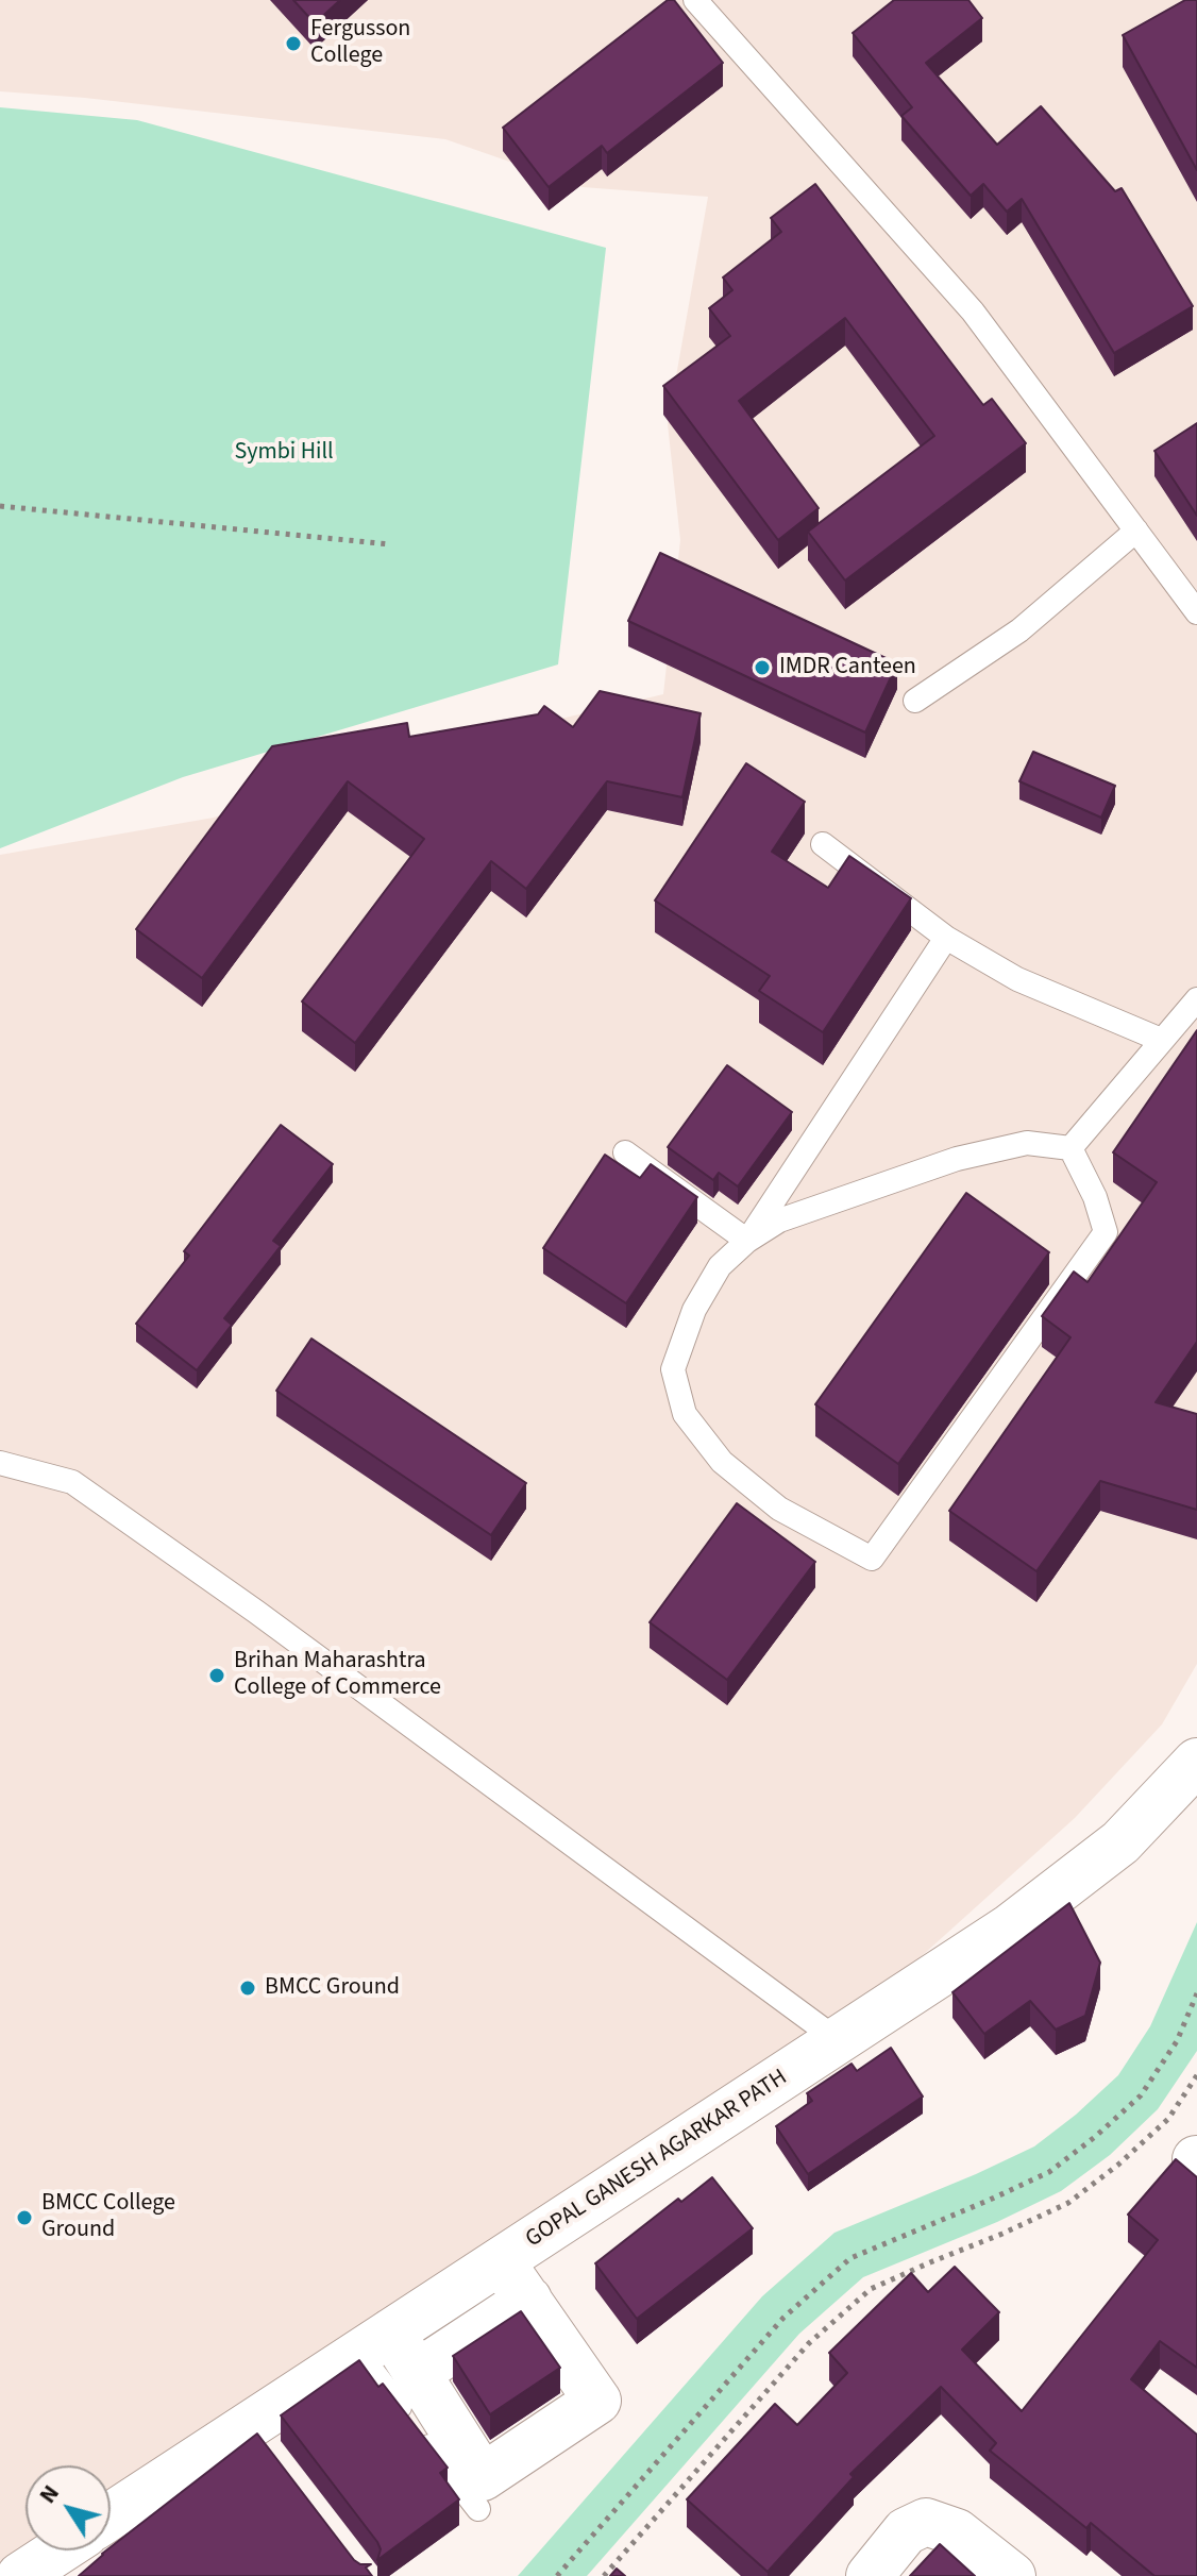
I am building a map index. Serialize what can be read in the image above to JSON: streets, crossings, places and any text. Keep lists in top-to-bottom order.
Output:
{
  "streets": {
    "street": ["GOPAL GANESH AGARKAR PATH"]
  },
  "parks": ["Symbi Hill"],
  "places": [
    "Fergusson College",
    "IMDR Canteen",
    "Brihan Maharashtra College of Commerce",
    "BMCC Ground",
    "BMCC College Ground"
  ],
  "north": "top left"
}
